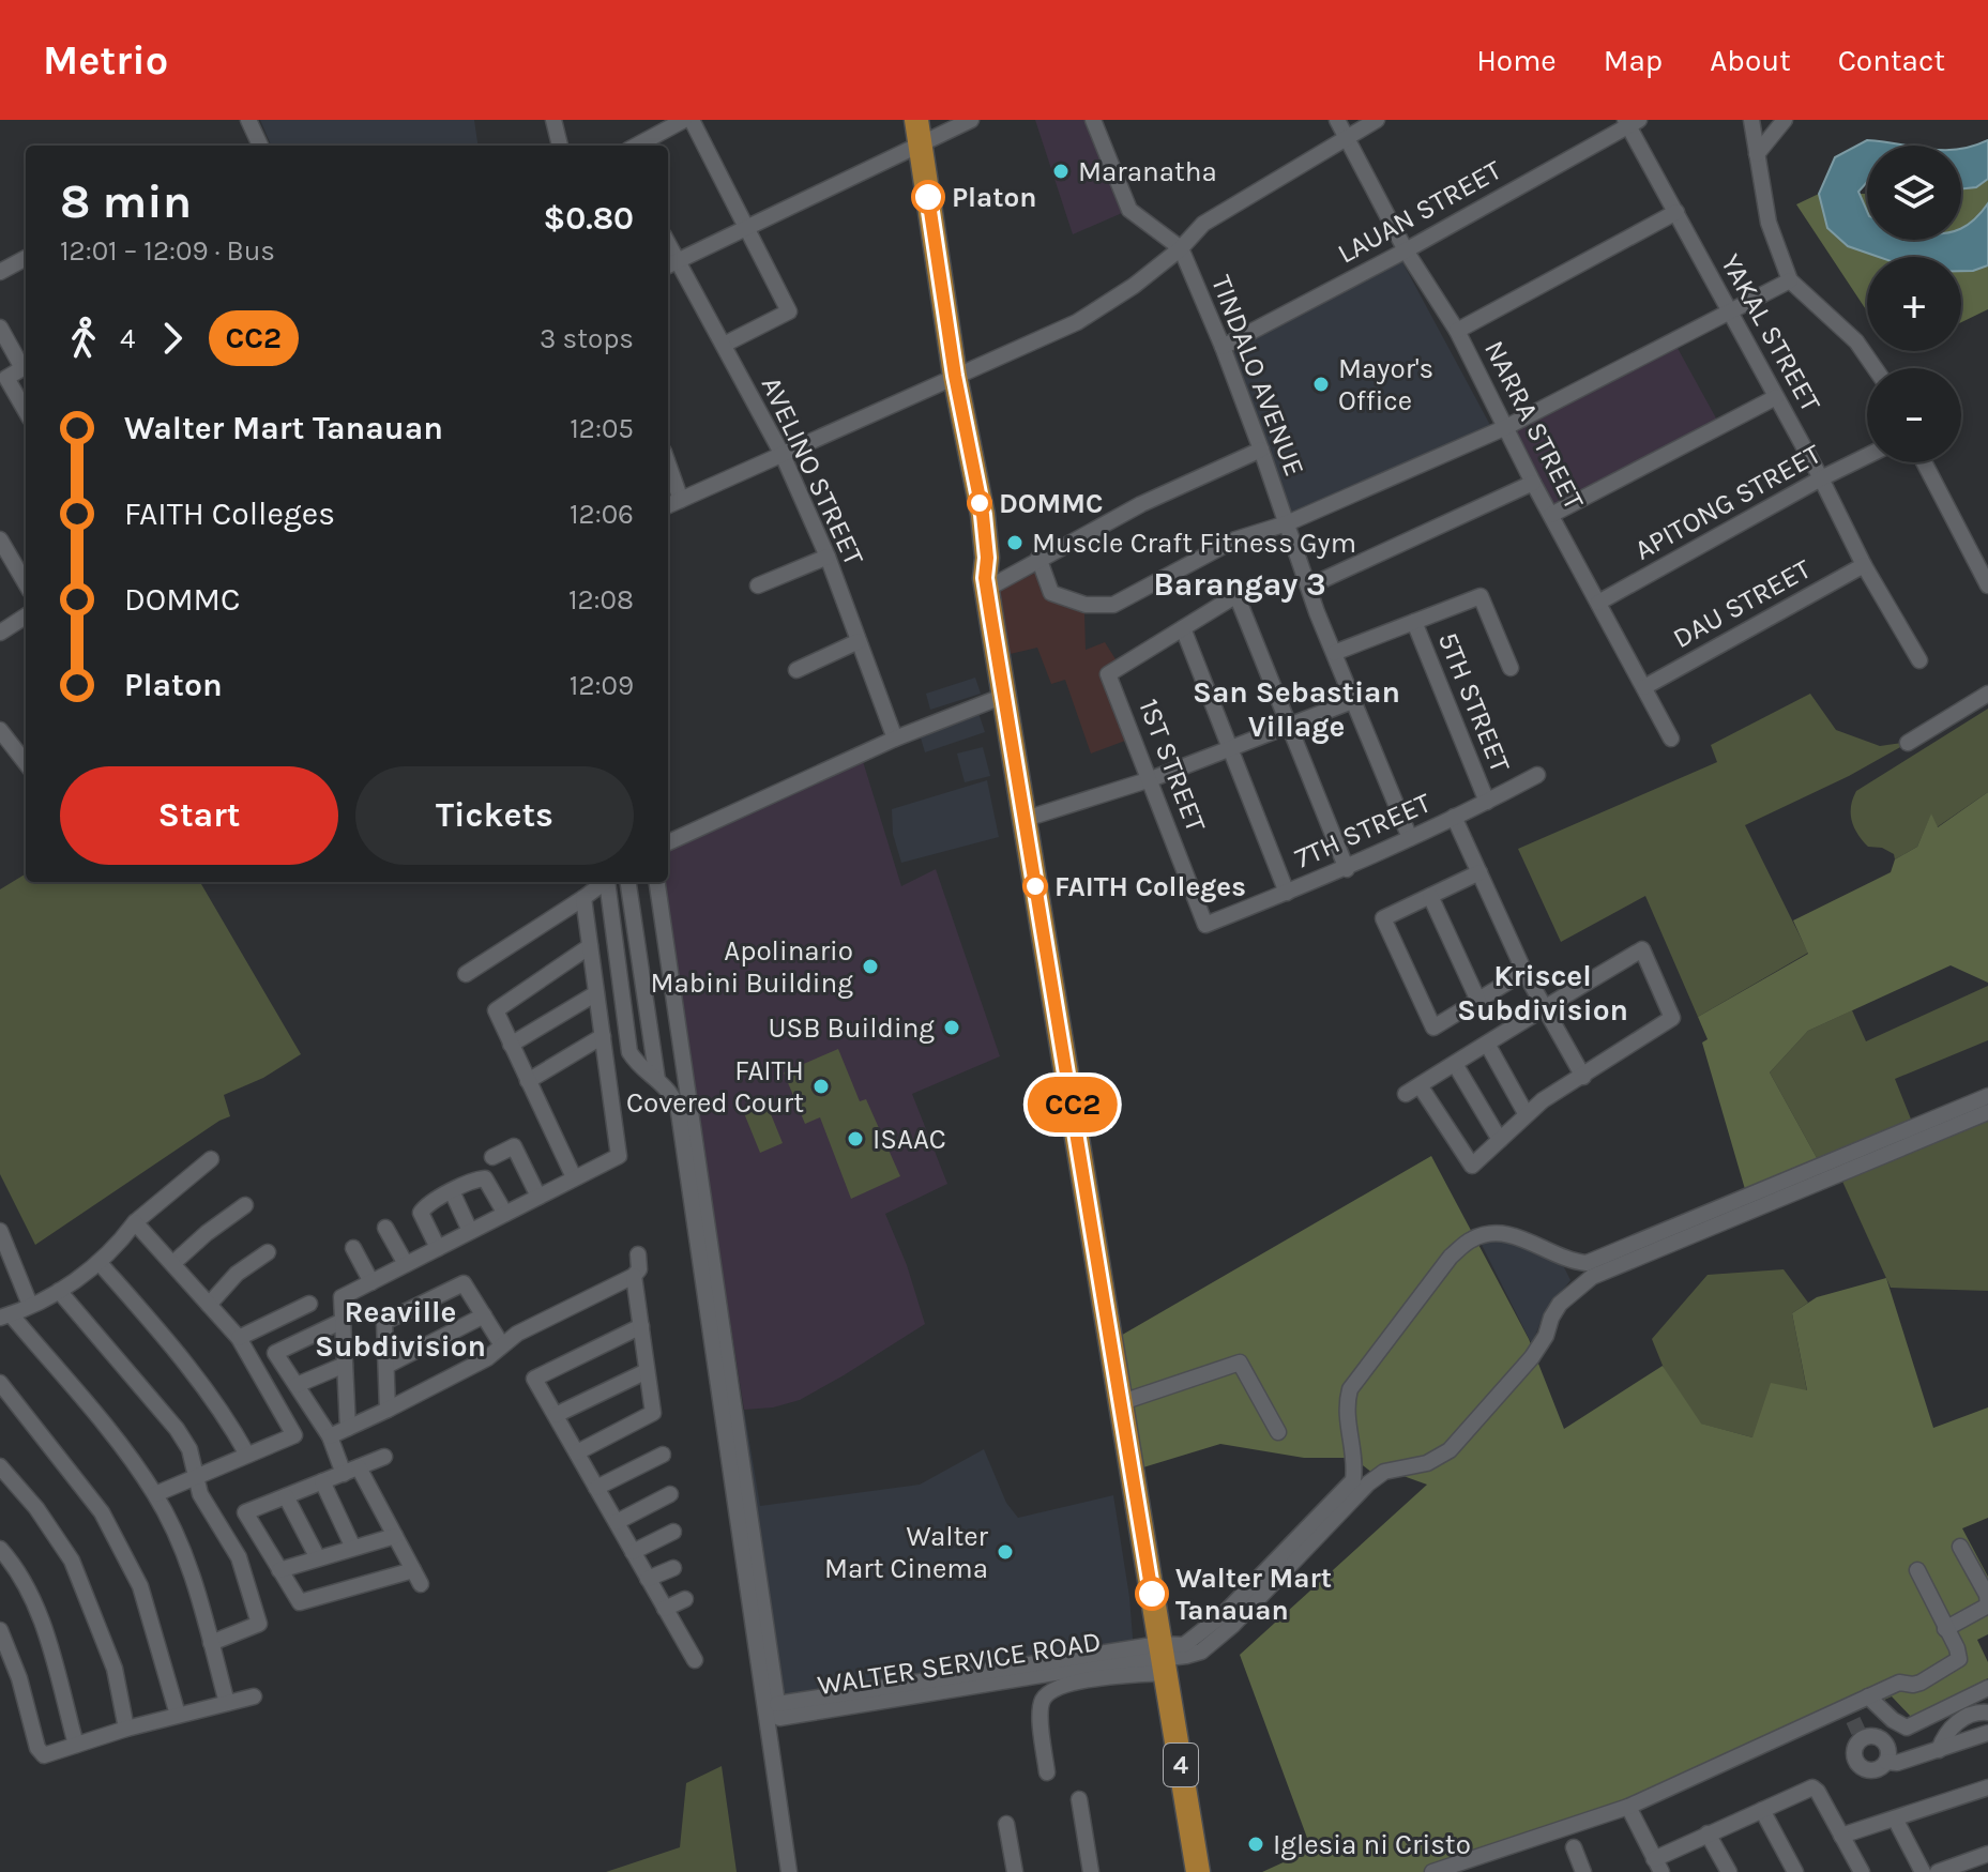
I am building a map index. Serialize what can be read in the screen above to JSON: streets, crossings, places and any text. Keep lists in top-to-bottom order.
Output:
{
  "streets": {
    "highway": ["4"],
    "street": [
      "LAUAN STREET",
      "YAKAL STREET",
      "TINDALO AVENUE",
      "NARRA STREET",
      "AVELINO STREET",
      "APITONG STREET",
      "DAU STREET",
      "5TH STREET",
      "1ST STREET",
      "7TH STREET",
      "WALTER SERVICE ROAD"
    ]
  },
  "crossings": [
    ["LAUAN STREET", "YAKAL STREET"],
    ["LAUAN STREET", "TINDALO AVENUE"],
    ["LAUAN STREET", "NARRA STREET"],
    ["YAKAL STREET", "APITONG STREET"],
    ["YAKAL STREET", "DAU STREET"],
    ["TINDALO AVENUE", "7TH STREET"],
    ["NARRA STREET", "APITONG STREET"],
    ["NARRA STREET", "DAU STREET"],
    ["5TH STREET", "7TH STREET"],
    ["1ST STREET", "7TH STREET"],
    ["WALTER SERVICE ROAD", "4"]
  ],
  "districts": [
    "Barangay 3",
    "San Sebastian Village",
    "Kriscel Subdivision",
    "Reaville Subdivision"
  ],
  "places": [
    "Maranatha",
    "Platon",
    "Mayor's Office",
    "DOMMC",
    "Muscle Craft Fitness Gym",
    "FAITH Colleges",
    "Apolinario Mabini Building",
    "USB Building",
    "FAITH Covered Court",
    "ISAAC",
    "Walter Mart Cinema",
    "Walter Mart Tanauan",
    "Iglesia ni Cristo"
  ],
  "lines": ["bus line CC2"],
  "page": {
    "header": "Metrio",
    "nav": [
      "Home",
      "Map",
      "About",
      "Contact"
    ],
    "on_map": "CC2",
    "map_buttons": ["+", "−"],
    "heading": ["8 min", "12:01 – 12:09 · Bus", "$0.80"],
    "legs": ["4", "CC2", "3 stops"],
    "list": [
      {
        "name": "Walter Mart Tanauan",
        "value": "12:05"
      },
      {
        "name": "FAITH Colleges",
        "value": "12:06"
      },
      {
        "name": "DOMMC",
        "value": "12:08"
      },
      {
        "name": "Platon",
        "value": "12:09"
      }
    ],
    "buttons": ["Start", "Tickets"]
  }
}
